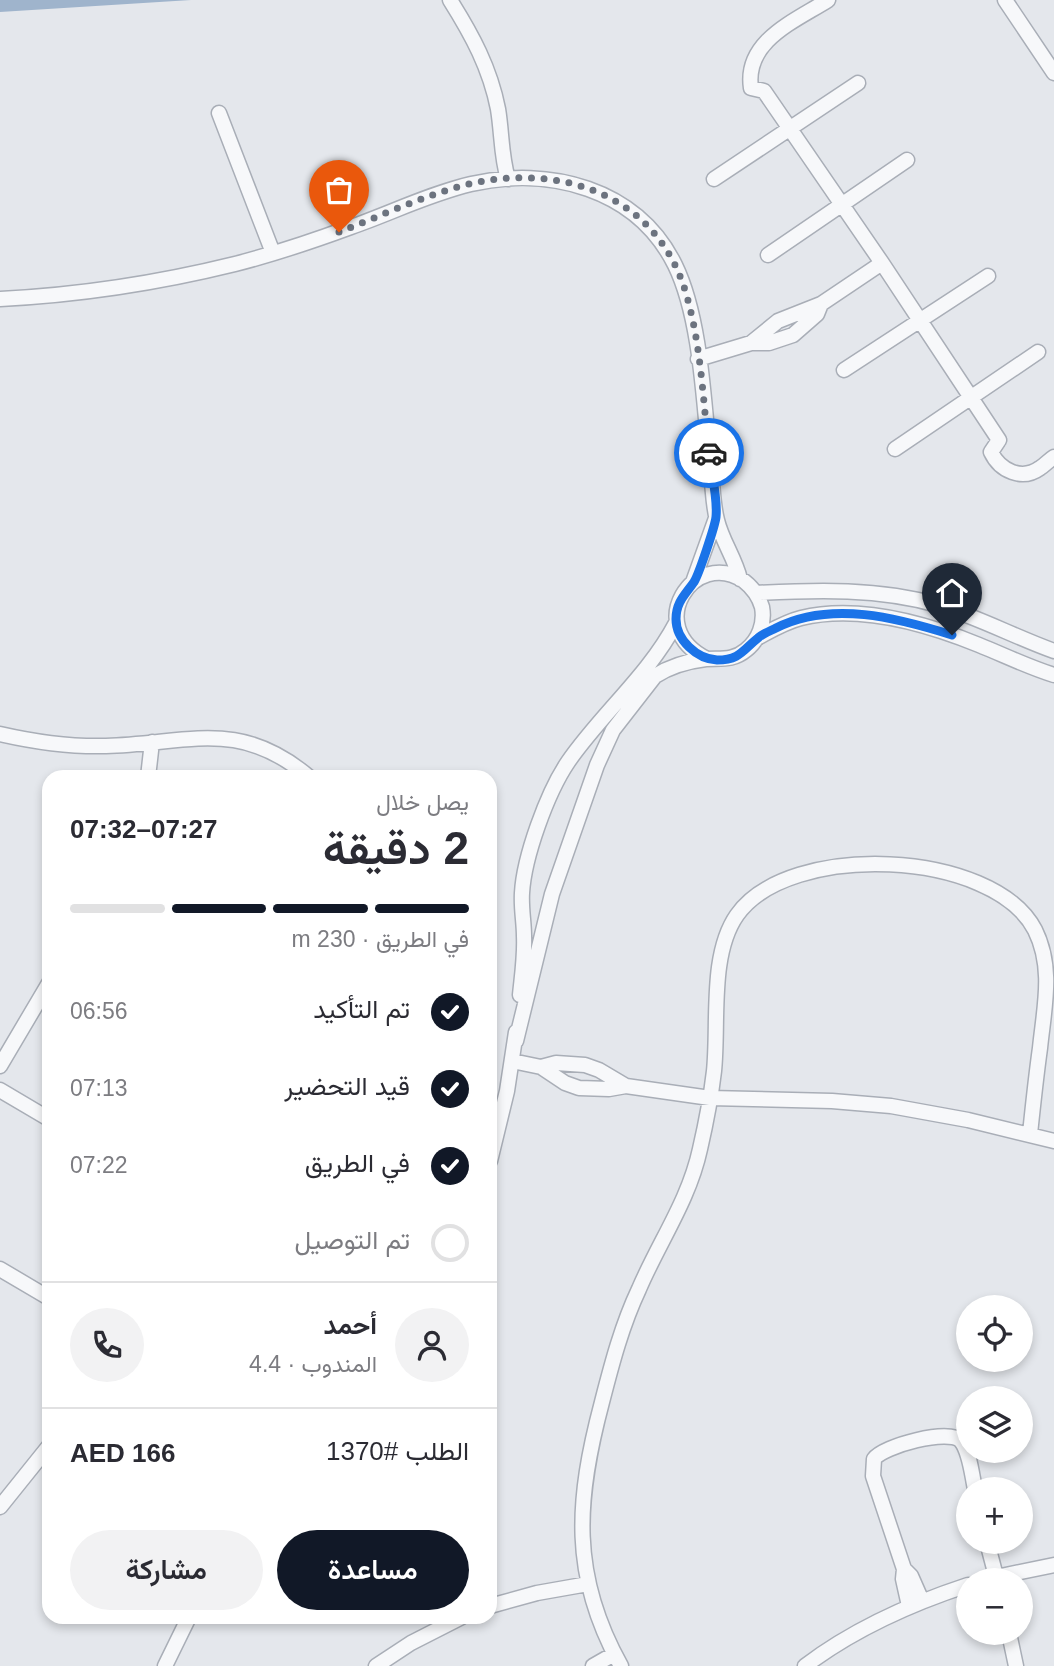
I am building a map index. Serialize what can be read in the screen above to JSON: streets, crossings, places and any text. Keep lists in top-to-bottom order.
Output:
{
  "page": {
    "heading": ["2 دقيقة", "يصل خلال", "07:27–07:32"],
    "panel": [
      "أحمد",
      "المندوب · 4.4",
      "الطلب #1370",
      "AED 166"
    ],
    "bar": "في الطريق · 230 m",
    "list": [
      ["تم التأكيد", "06:56"],
      ["قيد التحضير", "07:13"],
      ["في الطريق", "07:22"],
      "تم التوصيل"
    ],
    "map_buttons": ["+", "−"],
    "buttons": ["مساعدة", "مشاركة"]
  }
}
